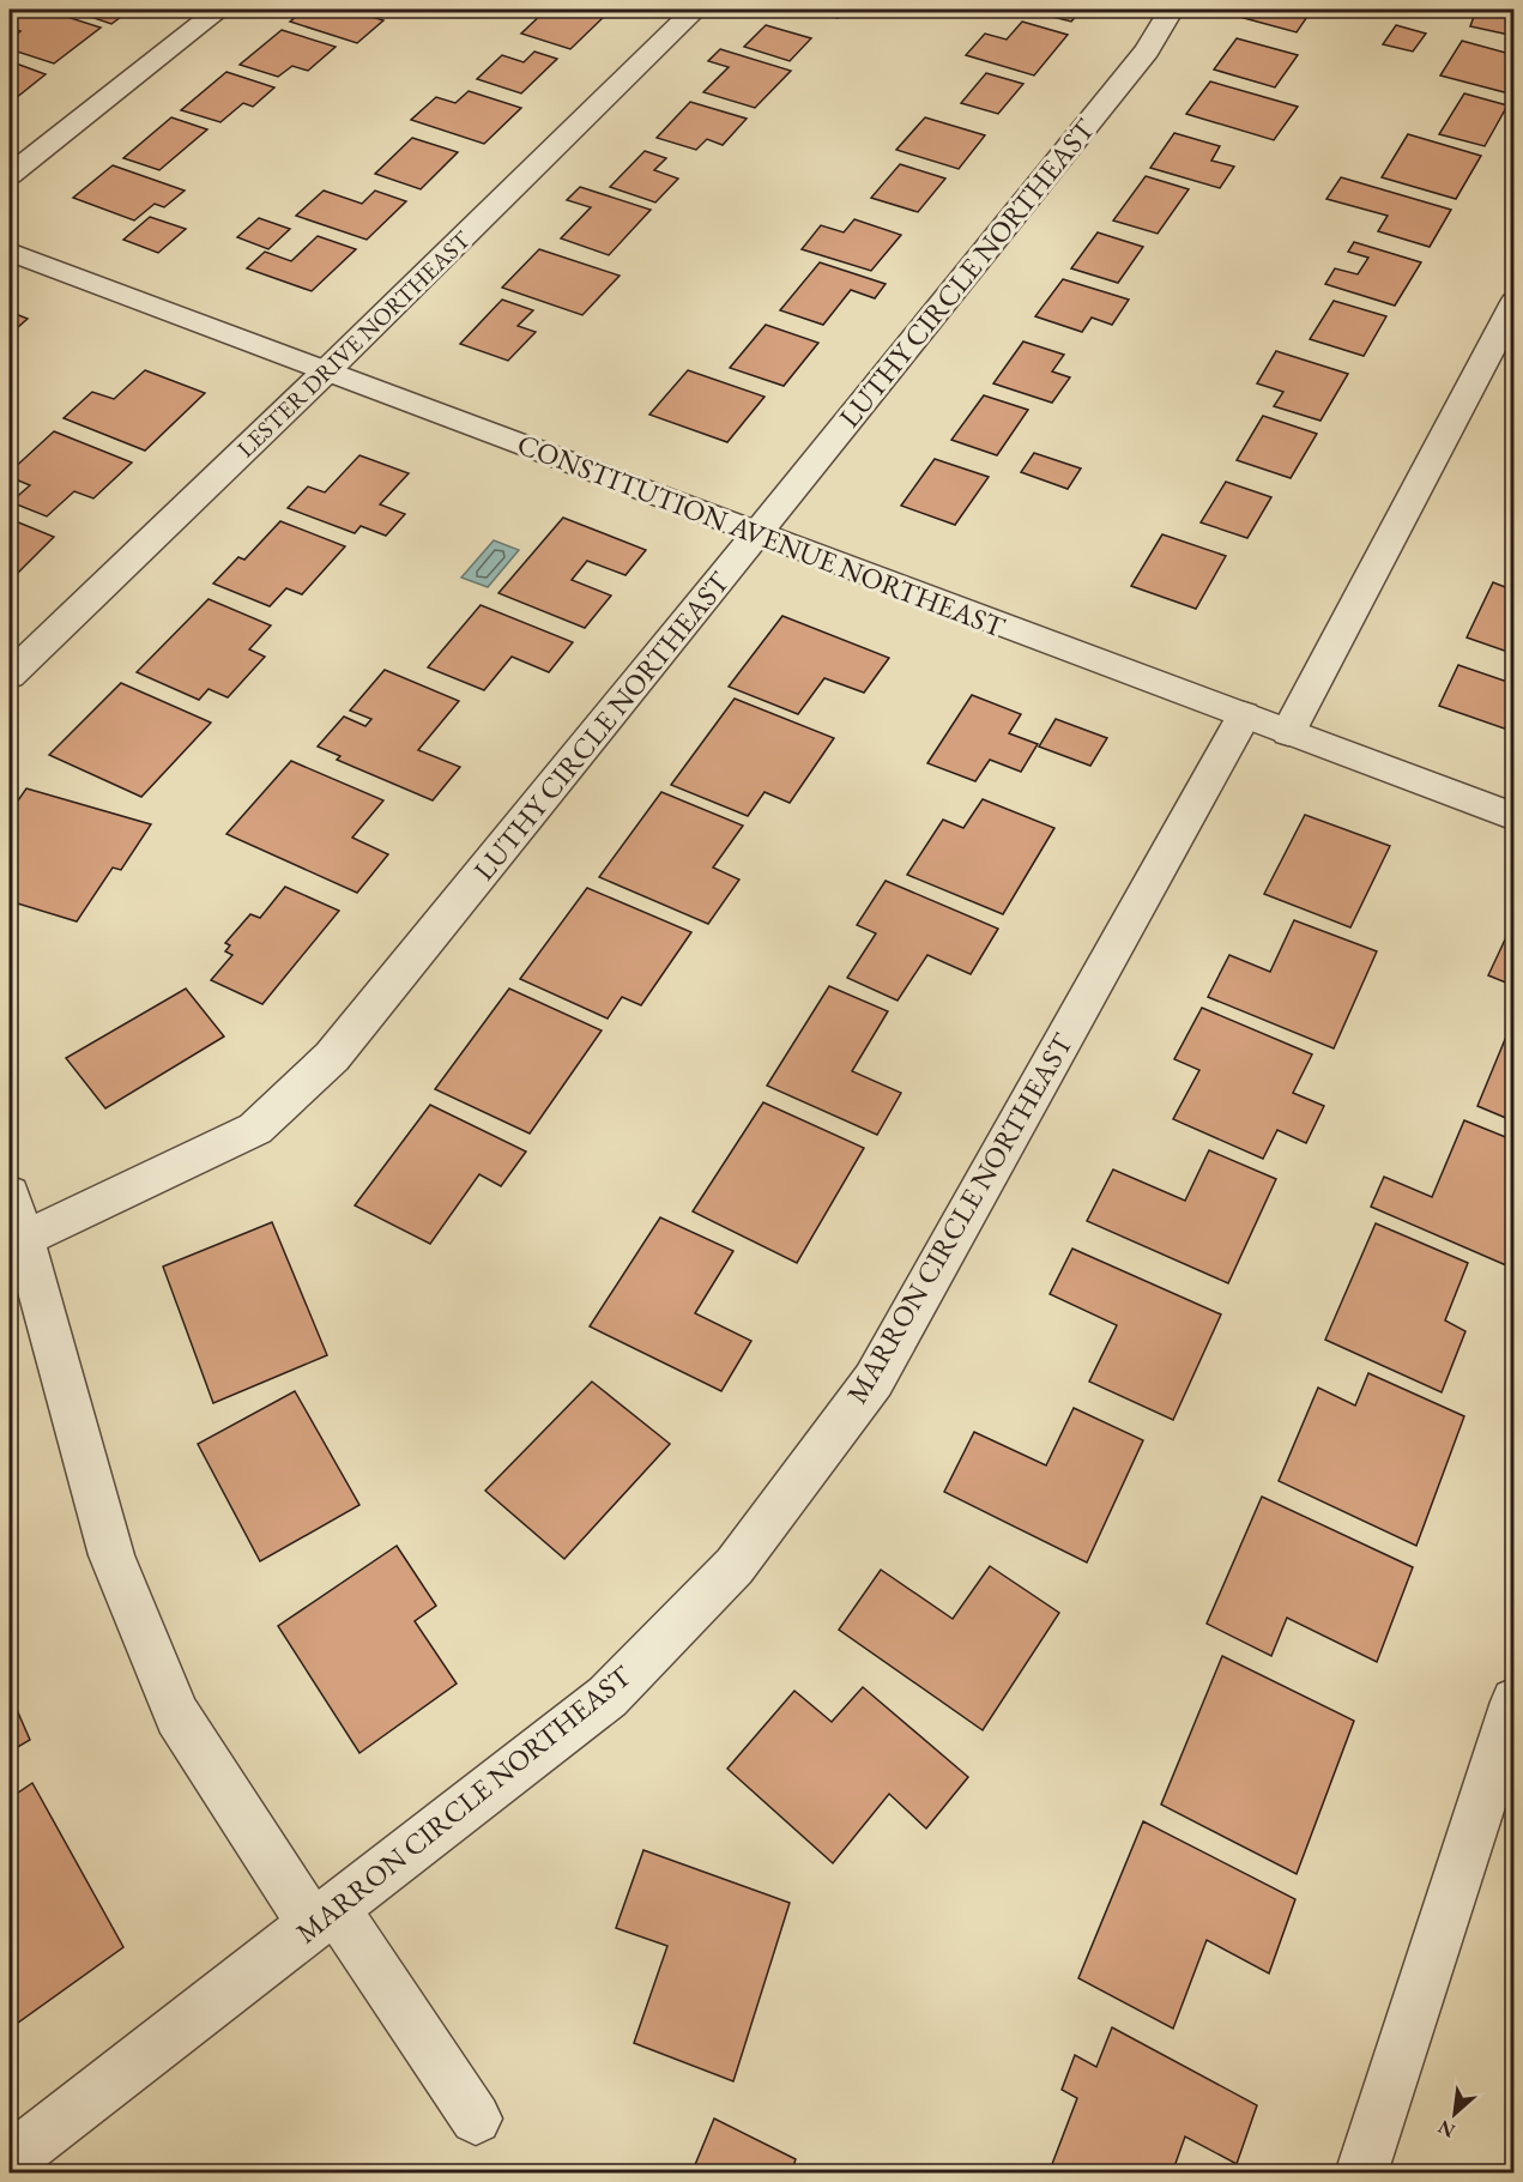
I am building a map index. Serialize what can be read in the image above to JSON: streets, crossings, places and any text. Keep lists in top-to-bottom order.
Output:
{
  "streets": {
    "street": [
      "LUTHY CIRCLE NORTHEAST",
      "LESTER DRIVE NORTHEAST",
      "CONSTITUTION AVENUE NORTHEAST",
      "MARRON CIRCLE NORTHEAST"
    ]
  },
  "crossings": [
    ["LUTHY CIRCLE NORTHEAST", "CONSTITUTION AVENUE NORTHEAST"],
    ["LESTER DRIVE NORTHEAST", "CONSTITUTION AVENUE NORTHEAST"],
    ["CONSTITUTION AVENUE NORTHEAST", "MARRON CIRCLE NORTHEAST"]
  ],
  "north": "bottom left"
}
